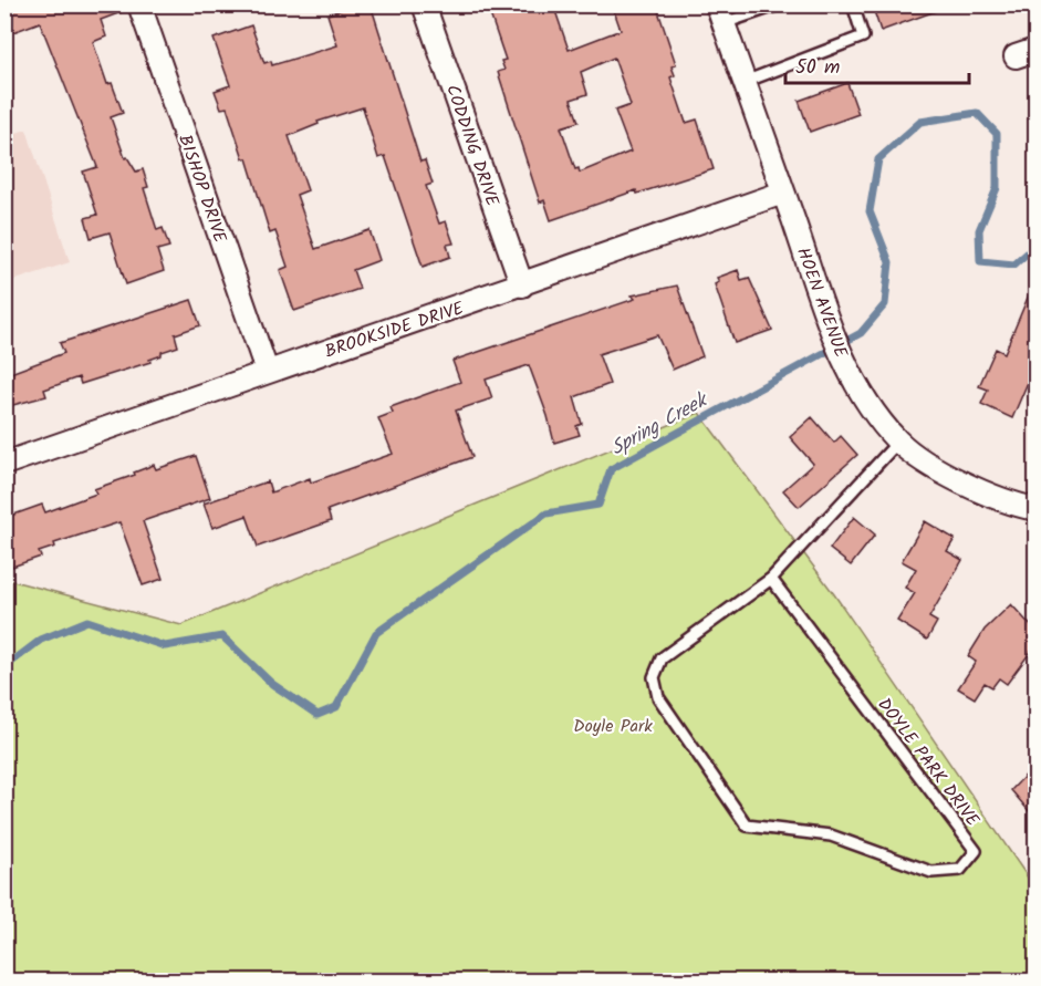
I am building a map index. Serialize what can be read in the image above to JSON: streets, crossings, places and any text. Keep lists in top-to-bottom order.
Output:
{
  "streets": {
    "street": [
      "CODDING DRIVE",
      "BISHOP DRIVE",
      "HOEN AVENUE",
      "BROOKSIDE DRIVE"
    ],
    "lane": ["DOYLE PARK DRIVE"]
  },
  "crossings": [
    ["CODDING DRIVE", "BROOKSIDE DRIVE"],
    ["BISHOP DRIVE", "BROOKSIDE DRIVE"],
    ["HOEN AVENUE", "BROOKSIDE DRIVE"],
    ["HOEN AVENUE", "DOYLE PARK DRIVE"]
  ],
  "water": ["Spring Creek"],
  "parks": ["Doyle Park"],
  "scale_bar": "50 m"
}
